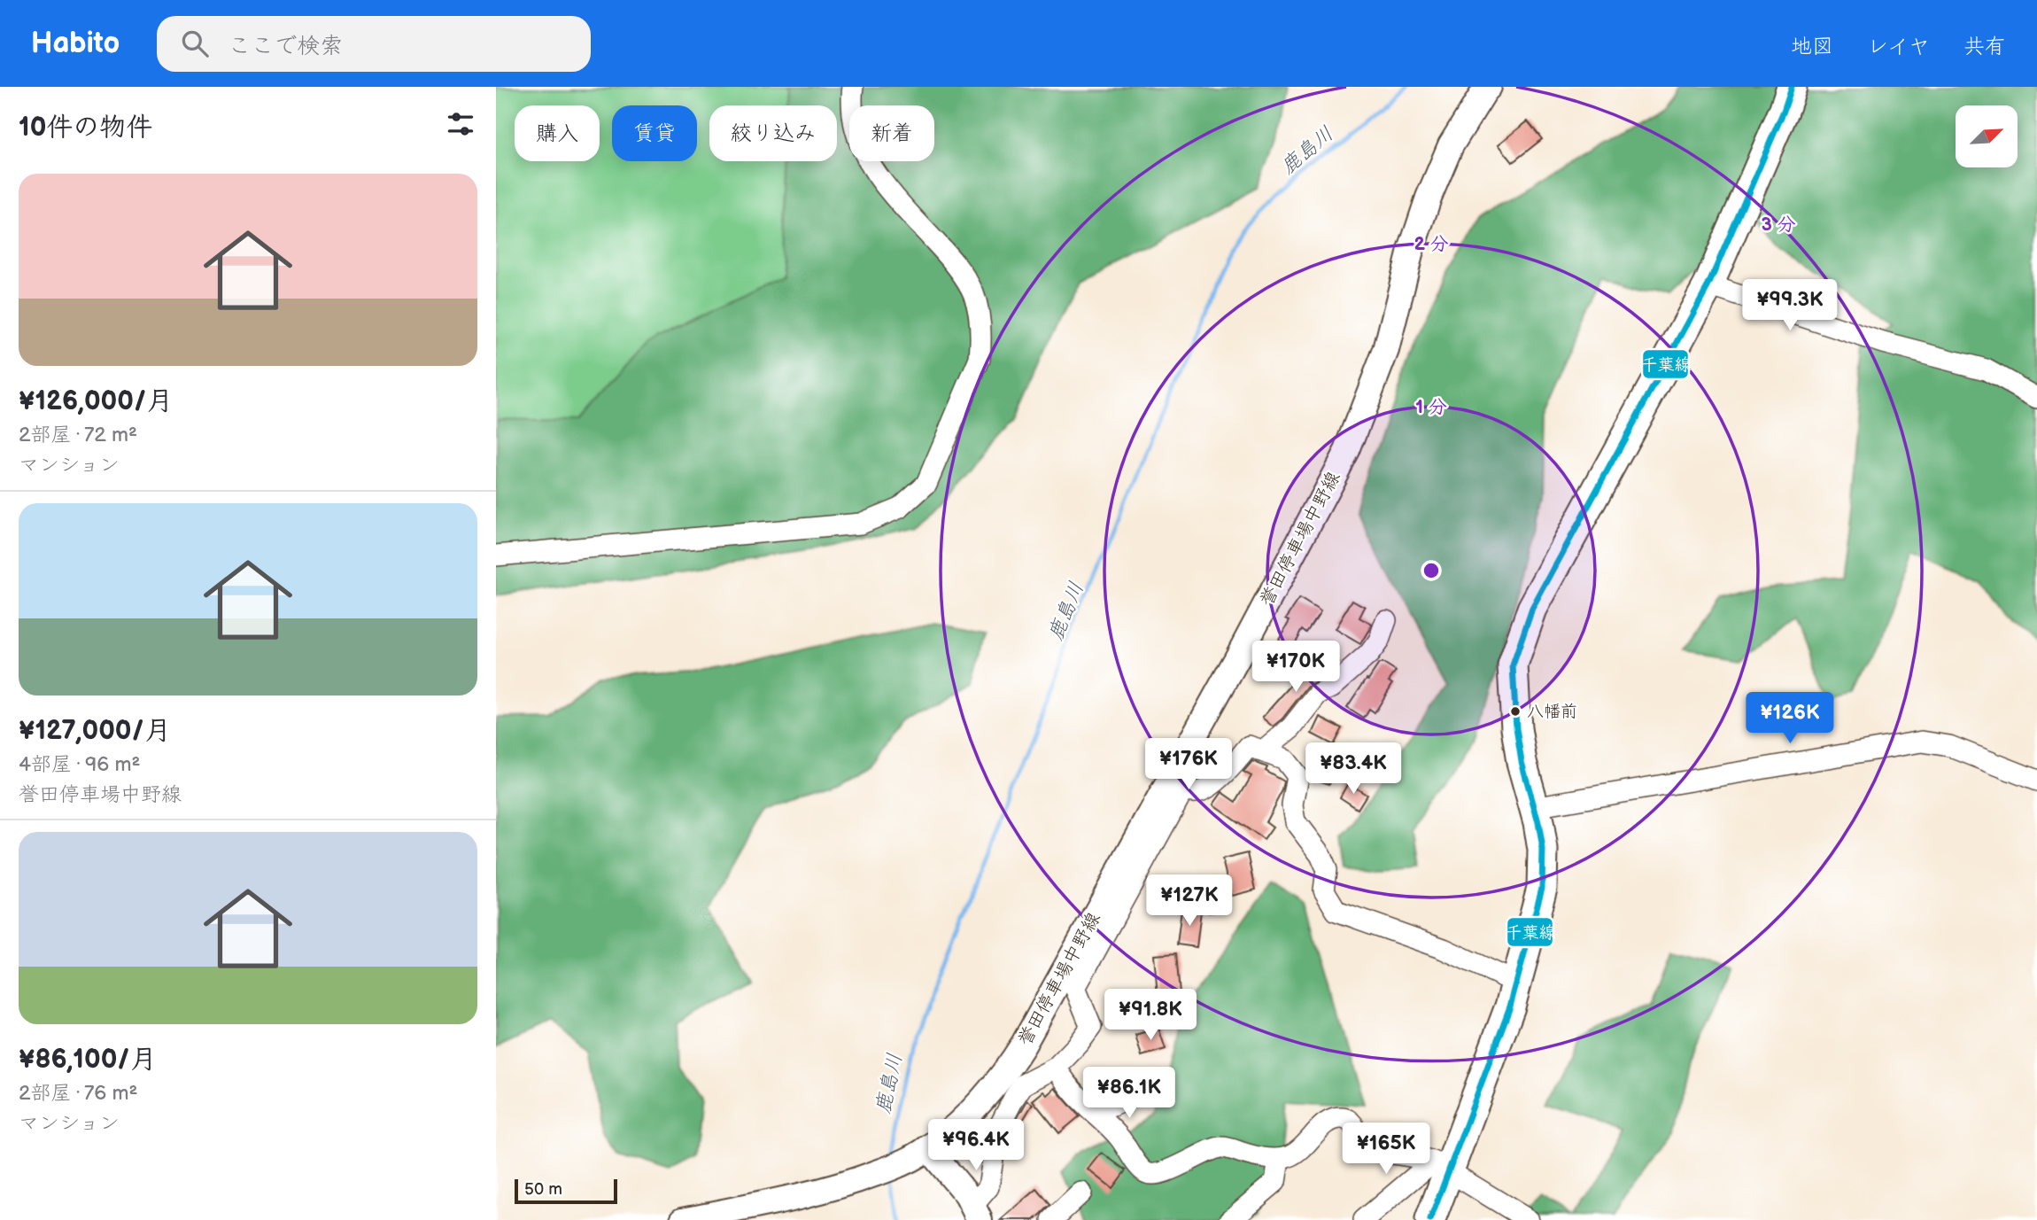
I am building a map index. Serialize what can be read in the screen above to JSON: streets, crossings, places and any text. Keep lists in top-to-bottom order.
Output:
{
  "streets": {
    "main road": ["誉田停車場中野線"]
  },
  "water": ["鹿島川"],
  "places": ["八幡前"],
  "lines": ["transit line 千葉線"],
  "scale_bar": "50 m",
  "north": "top right",
  "page": {
    "header": "Habito",
    "search": "ここで検索",
    "nav": ["地図", "レイヤ", "共有"],
    "heading": "10件の物件",
    "chip": [
      "購入",
      "賃貸",
      "絞り込み",
      "新着"
    ],
    "list": [
      {
        "name": "¥126,000/月",
        "note": "2部屋 · 72 m² · マンション"
      },
      {
        "name": "¥127,000/月",
        "note": "4部屋 · 96 m² · 誉田停車場中野線"
      },
      {
        "name": "¥86,100/月",
        "note": "2部屋 · 76 m² · マンション"
      }
    ],
    "price": [
      "¥99.3K",
      "¥170K",
      "¥126K",
      "¥176K",
      "¥83.4K",
      "¥127K",
      "¥91.8K",
      "¥86.1K",
      "¥96.4K",
      "¥165K"
    ],
    "scale": "50 m"
  },
  "rings": ["3 分", "2 分", "1 分"]
}
